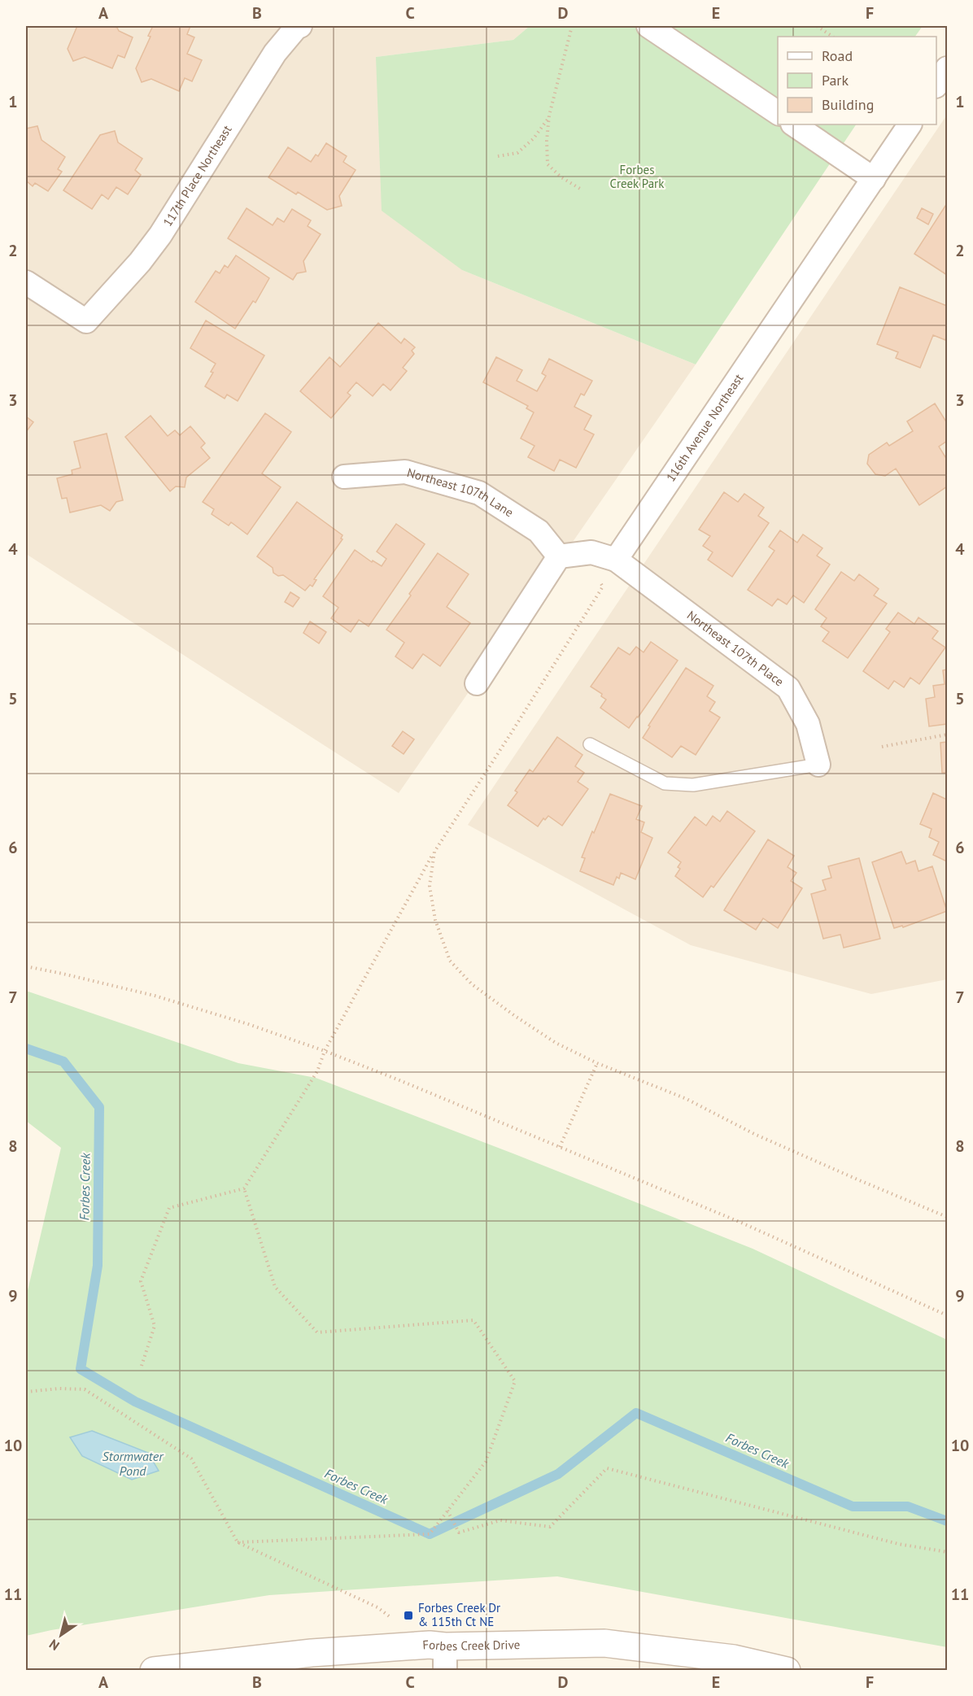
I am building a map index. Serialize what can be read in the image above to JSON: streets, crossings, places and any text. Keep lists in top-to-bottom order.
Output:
{
  "streets": {
    "street": [
      "117th Place Northeast",
      "116th Avenue Northeast",
      "Northeast 107th Lane",
      "Northeast 107th Place",
      "Forbes Creek Drive"
    ]
  },
  "crossings": [
    ["116th Avenue Northeast", "Northeast 107th Place"]
  ],
  "water": ["Forbes Creek", "Stormwater Pond"],
  "parks": ["Forbes Creek Park"],
  "places": {
    "transit": ["Forbes Creek Dr & 115th Ct NE"]
  },
  "legend": ["Road", "Park", "Building"],
  "north": "bottom left",
  "grid": {
    "columns": [
      "A",
      "B",
      "C",
      "D",
      "E",
      "F"
    ],
    "rows": [
      "1",
      "2",
      "3",
      "4",
      "5",
      "6",
      "7",
      "8",
      "9",
      "10",
      "11"
    ]
  }
}
